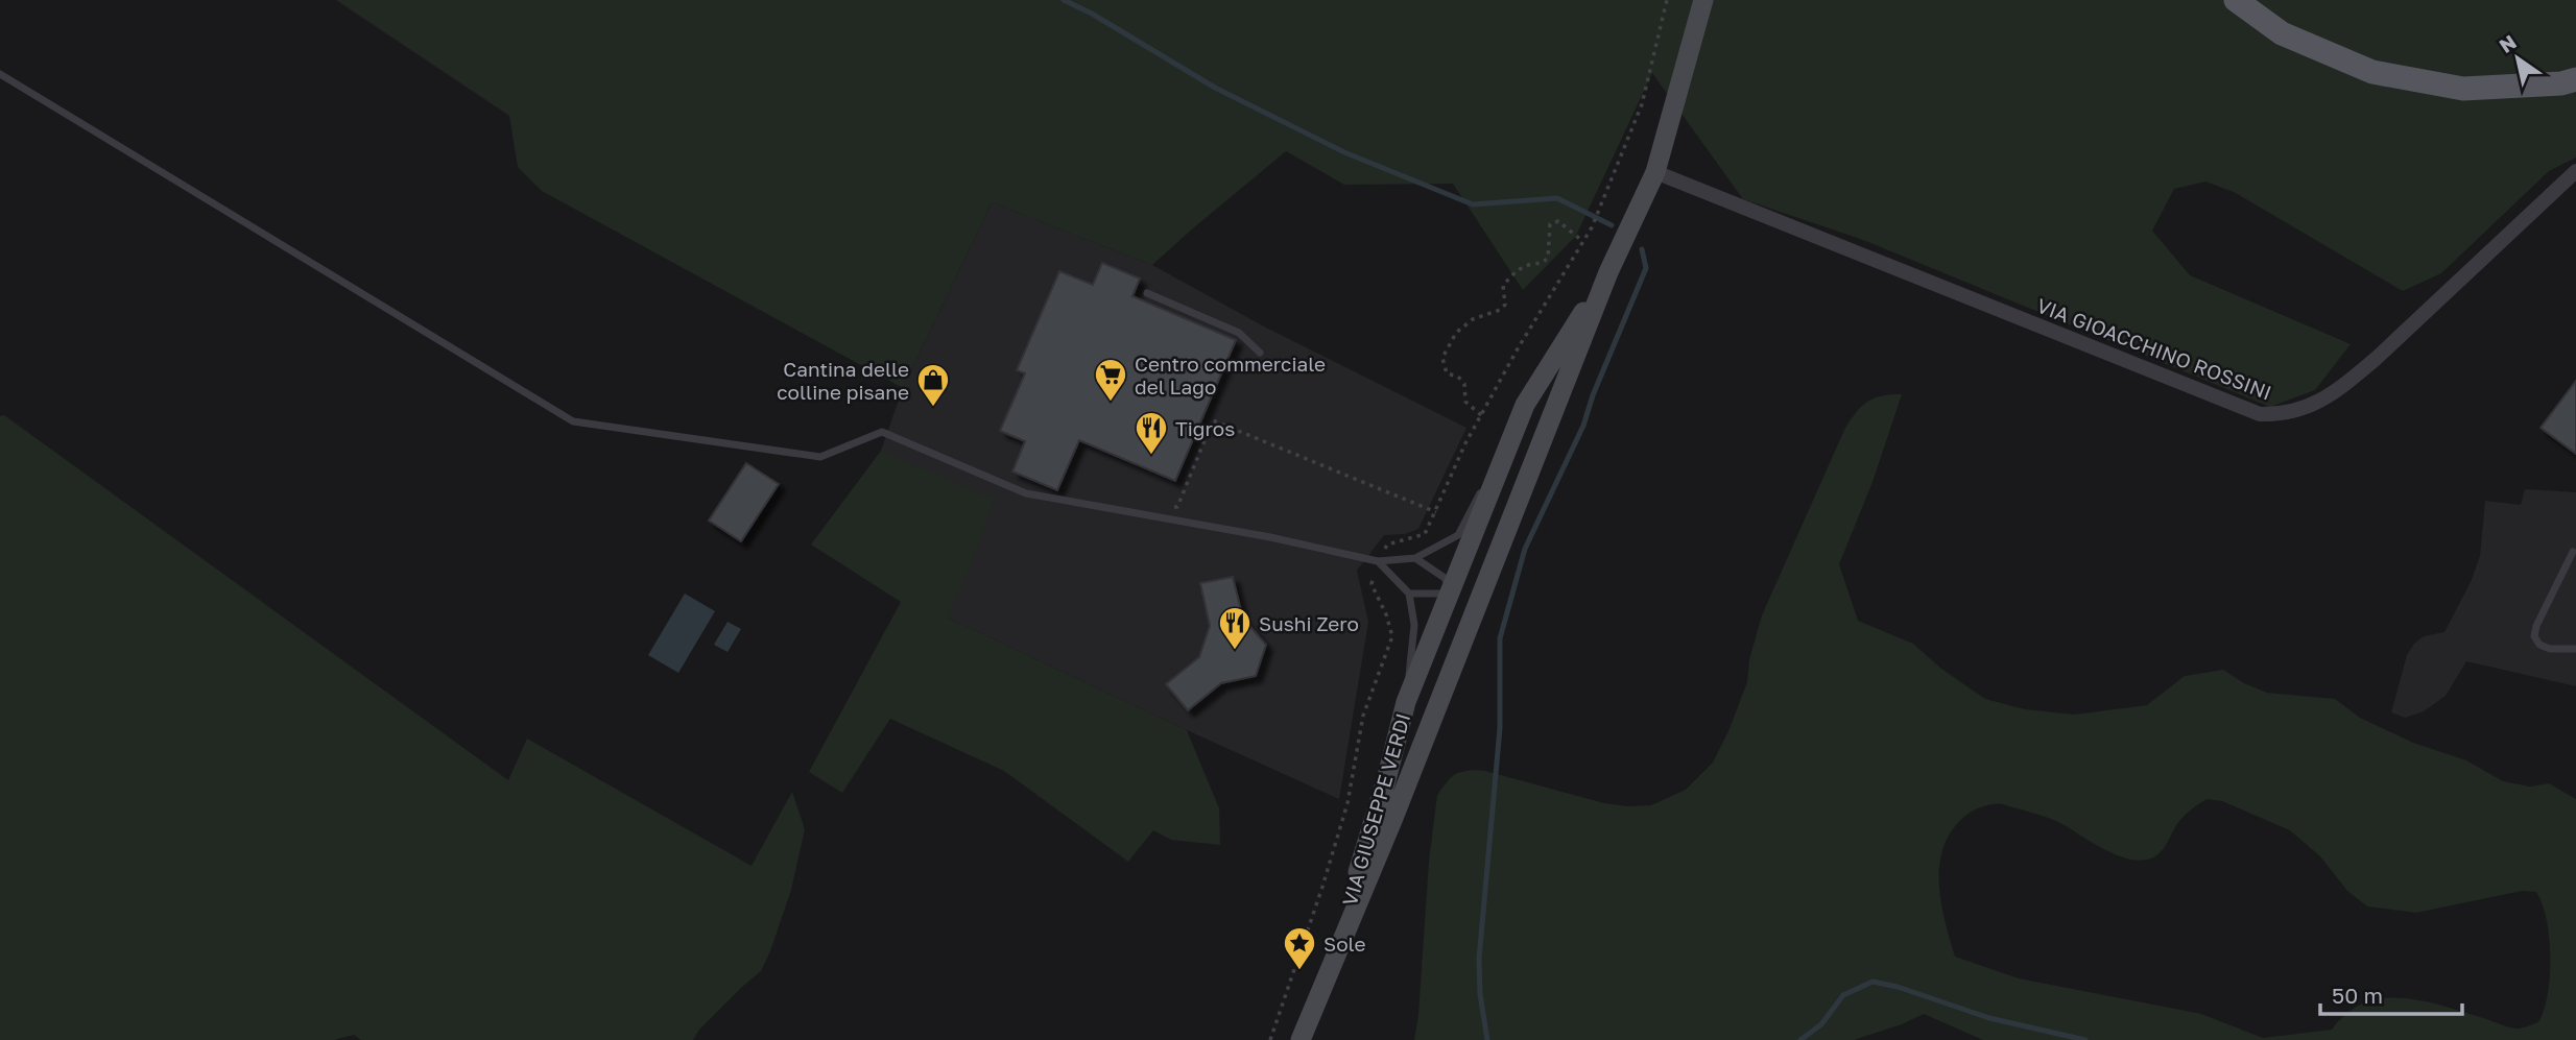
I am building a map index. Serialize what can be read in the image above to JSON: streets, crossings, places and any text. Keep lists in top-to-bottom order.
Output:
{
  "streets": {
    "main road": ["VIA GIUSEPPE VERDI"],
    "street": ["VIA GIOACCHINO ROSSINI"]
  },
  "crossings": [
    ["VIA GIOACCHINO ROSSINI", "VIA GIUSEPPE VERDI"]
  ],
  "places": {
    "supermarket": ["Centro commerciale del Lago"],
    "shop": ["Cantina delle colline pisane"],
    "restaurant": ["Tigros", "Sushi Zero"],
    "place": ["Sole"]
  },
  "scale_bar": "50 m",
  "north": "top left"
}
